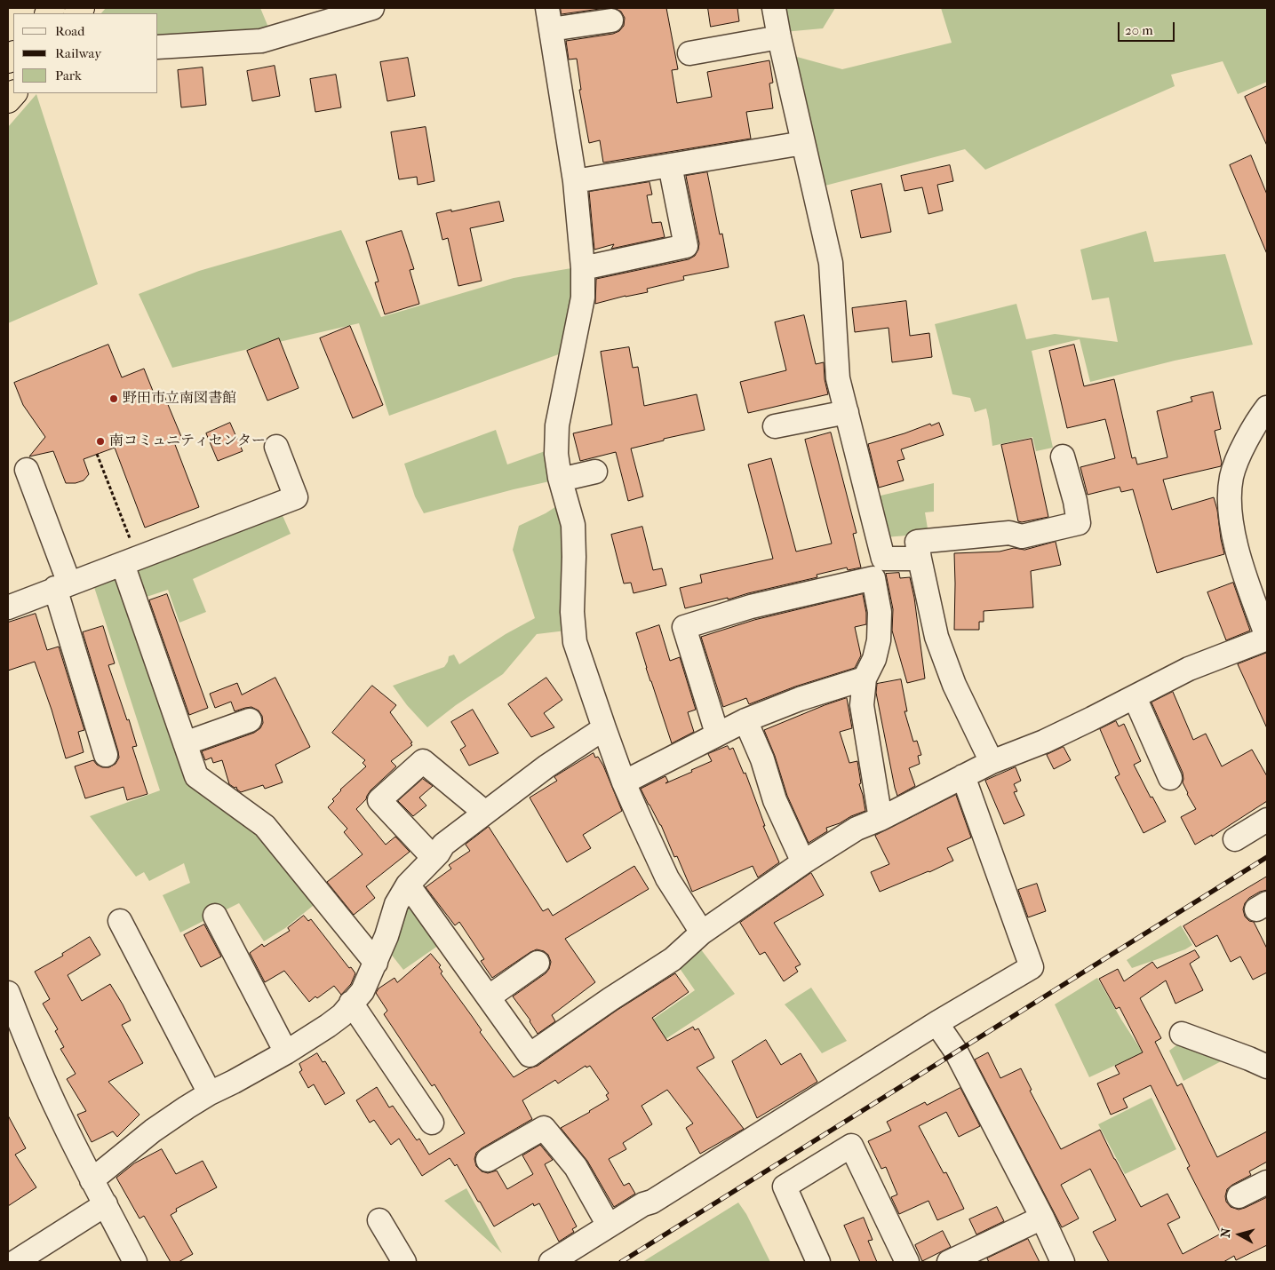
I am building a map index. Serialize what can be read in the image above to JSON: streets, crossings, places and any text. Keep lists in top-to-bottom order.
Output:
{
  "places": ["野田市立南図書館", "南コミュニティセンター"],
  "legend": ["Road", "Railway", "Park"],
  "scale_bar": "20 m",
  "north": "left"
}
